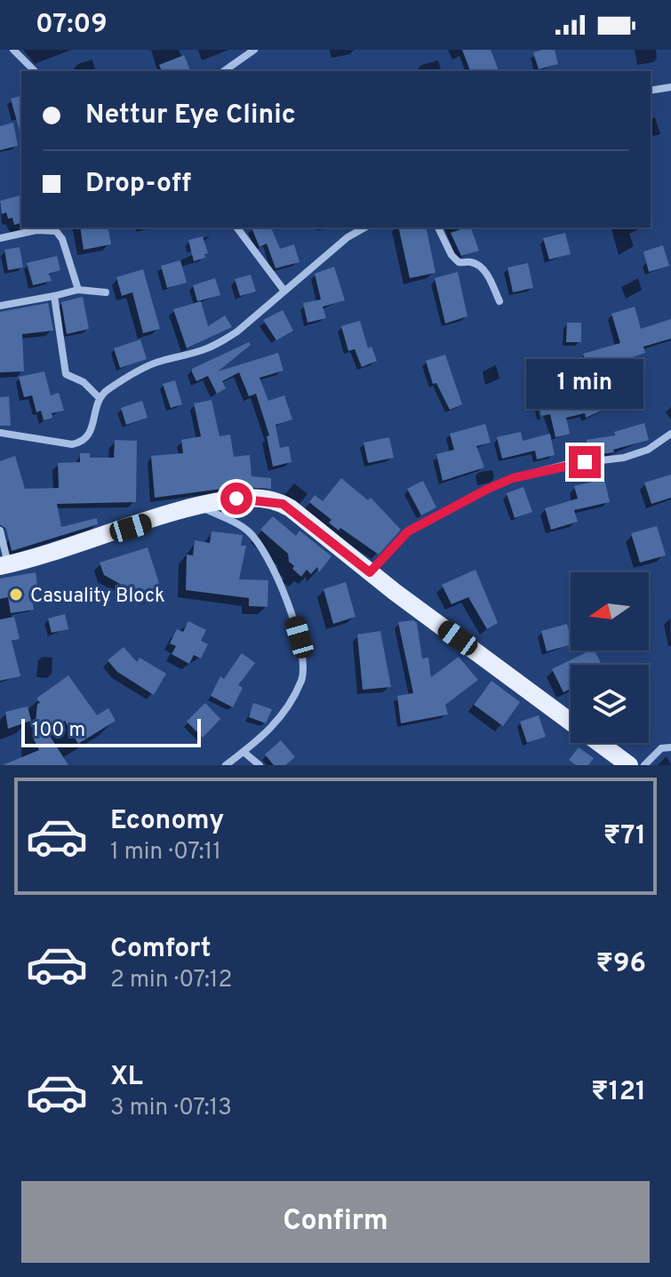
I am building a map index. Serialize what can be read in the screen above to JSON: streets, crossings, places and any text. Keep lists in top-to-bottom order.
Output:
{
  "places": ["Casuality Block"],
  "scale_bar": "100 m",
  "north": "left",
  "page": {
    "status": "07:09",
    "banner": ["Nettur Eye Clinic", "Drop-off"],
    "bubble": "1 min",
    "scale": "100 m",
    "list": [
      {
        "name": "Economy",
        "note": "1 min · 07:11",
        "value": "₹71"
      },
      {
        "name": "Comfort",
        "note": "2 min · 07:12",
        "value": "₹96"
      },
      {
        "name": "XL",
        "note": "3 min · 07:13",
        "value": "₹121"
      }
    ],
    "buttons": "Confirm"
  }
}
